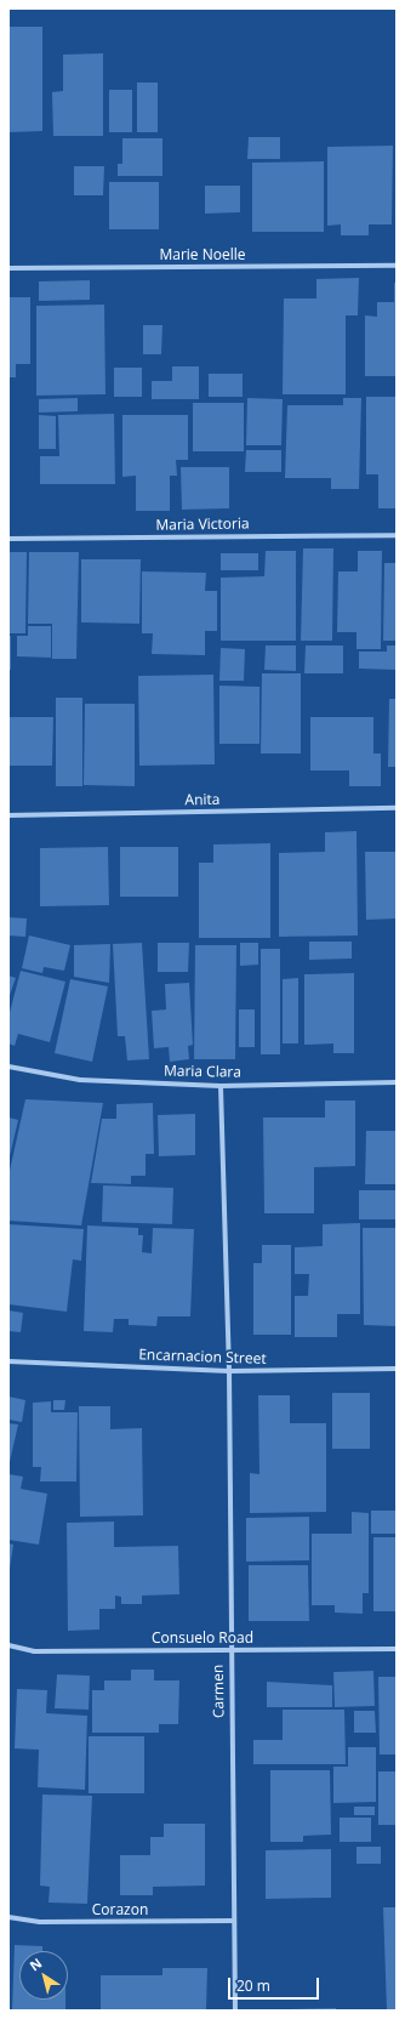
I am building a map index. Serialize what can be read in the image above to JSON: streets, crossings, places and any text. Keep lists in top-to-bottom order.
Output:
{
  "streets": {
    "street": [
      "Marie Noelle",
      "Maria Victoria",
      "Anita",
      "Maria Clara",
      "Encarnacion Street",
      "Consuelo Road",
      "Carmen",
      "Corazon"
    ]
  },
  "crossings": [
    ["Maria Clara", "Carmen"],
    ["Encarnacion Street", "Carmen"],
    ["Consuelo Road", "Carmen"],
    ["Carmen", "Corazon"]
  ],
  "scale_bar": "20 m",
  "north": "top left"
}
